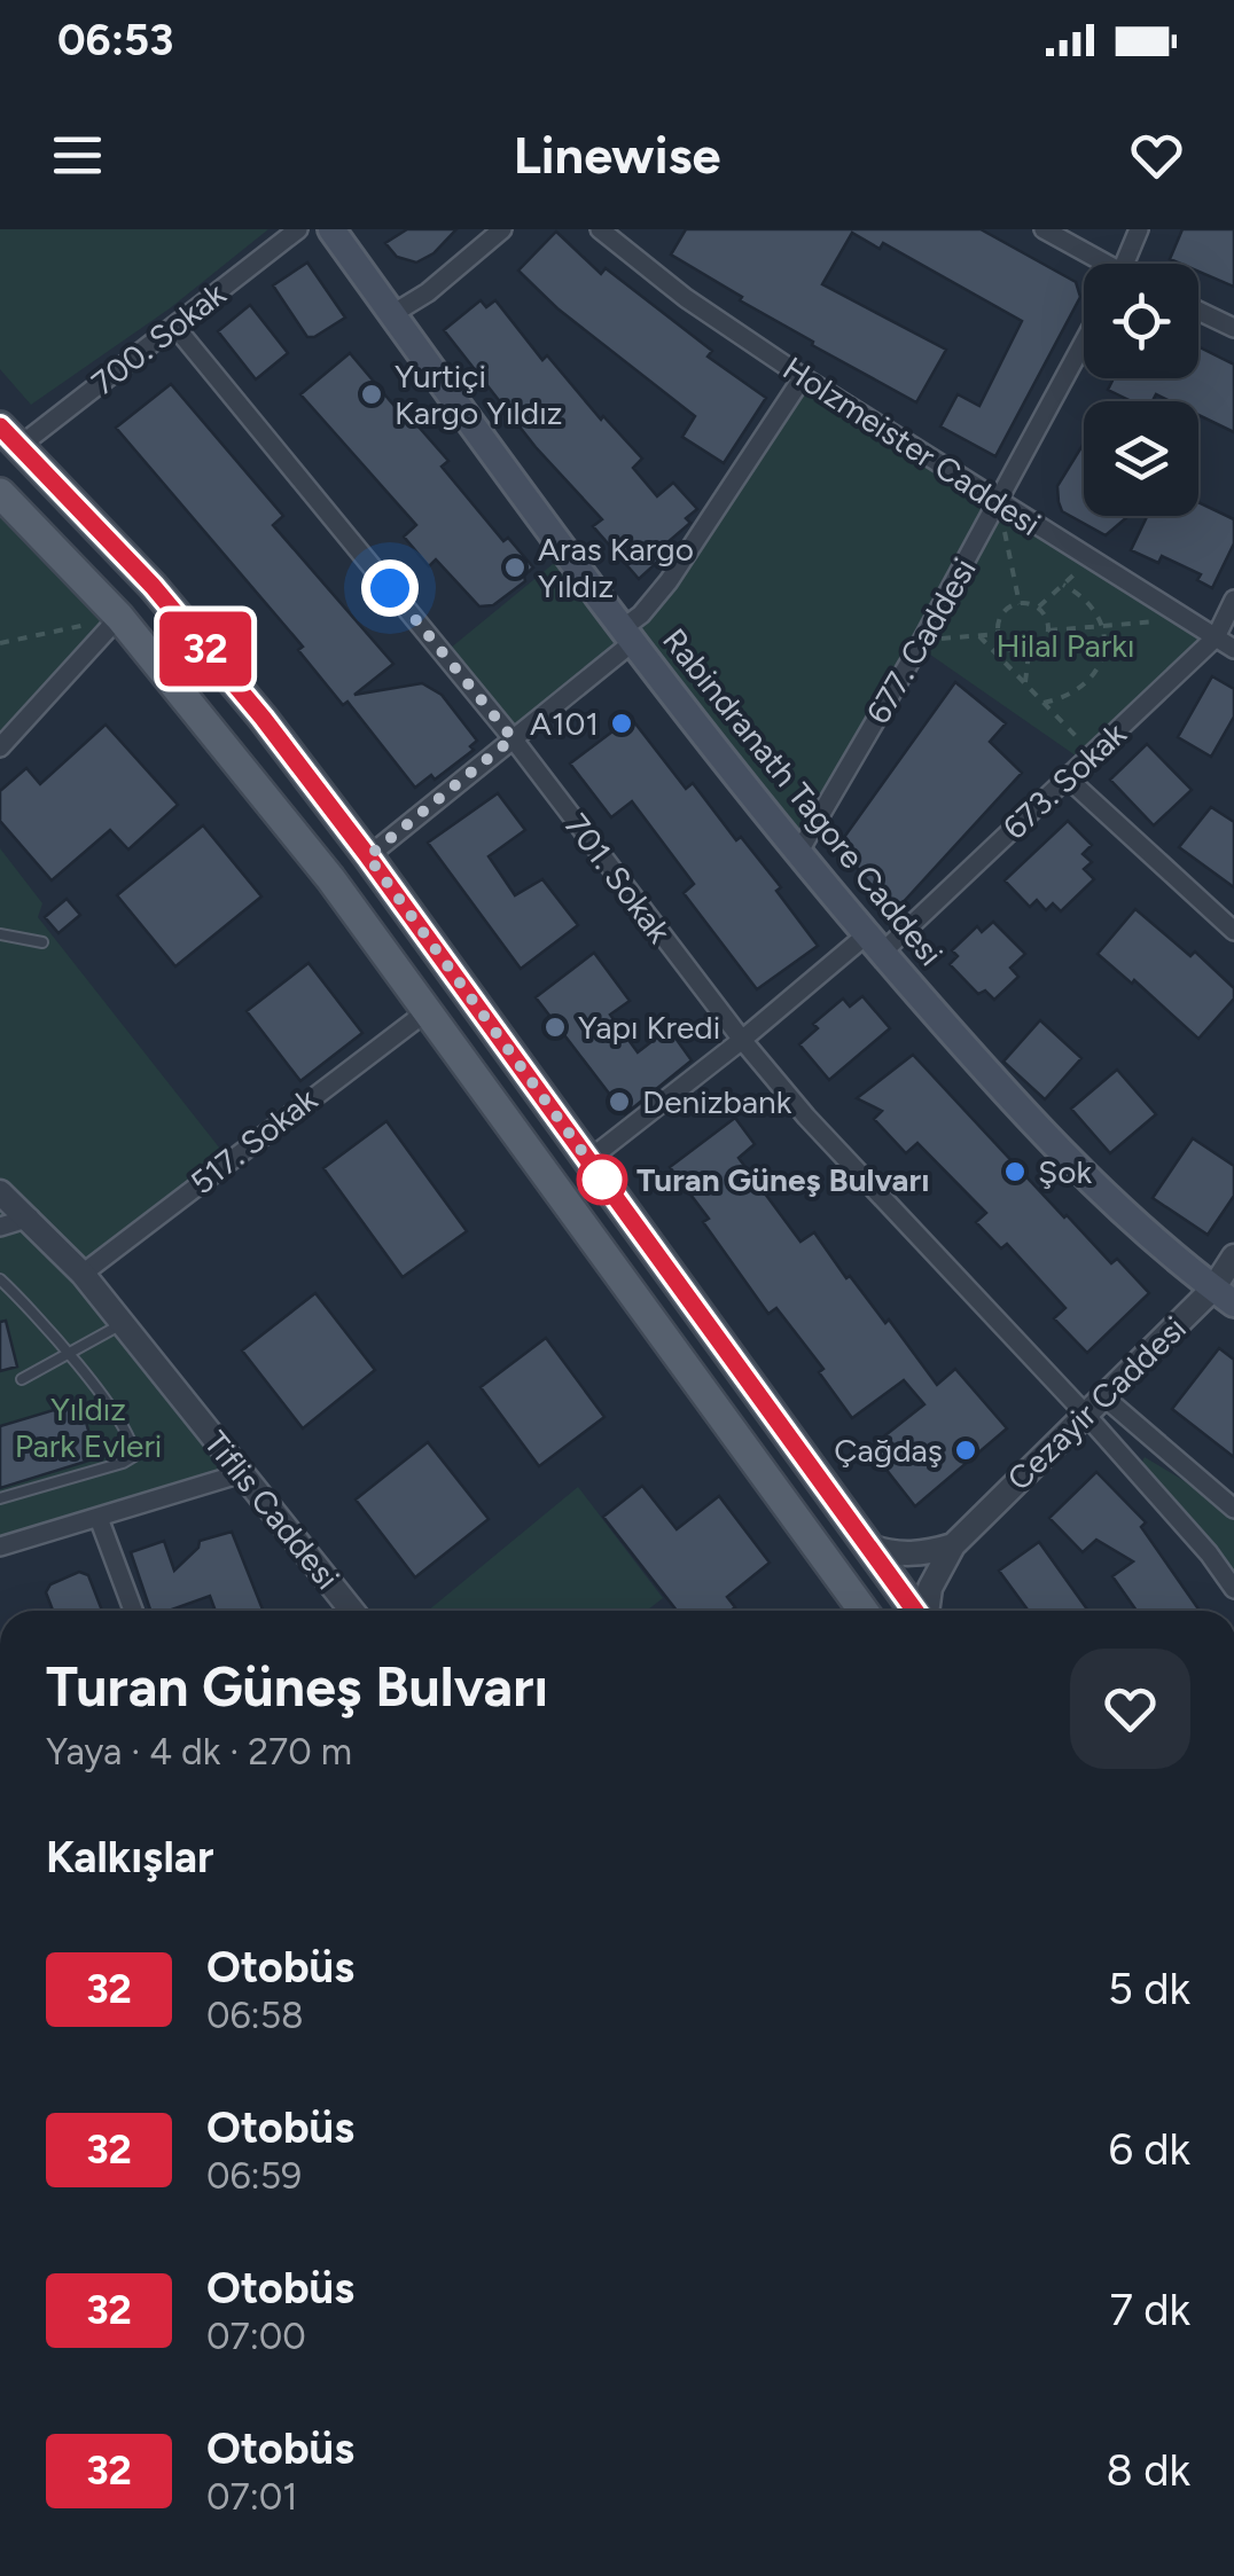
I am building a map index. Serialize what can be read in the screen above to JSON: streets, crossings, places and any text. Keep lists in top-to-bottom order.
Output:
{
  "streets": {
    "main road": ["Rabindranath Tagore Caddesi"],
    "street": [
      "700. Sokak",
      "Holzmeister Caddesi",
      "677. Caddesi",
      "673. Sokak",
      "701. Sokak",
      "517. Sokak",
      "Cezayir Caddesi",
      "Tiflis Caddesi"
    ]
  },
  "crossings": [
    ["700. Sokak", "701. Sokak"],
    ["Holzmeister Caddesi", "677. Caddesi"],
    ["Holzmeister Caddesi", "673. Sokak"],
    ["677. Caddesi", "Rabindranath Tagore Caddesi"],
    ["673. Sokak", "Rabindranath Tagore Caddesi"],
    ["673. Sokak", "701. Sokak"],
    ["Rabindranath Tagore Caddesi", "Cezayir Caddesi"],
    ["701. Sokak", "Cezayir Caddesi"],
    ["517. Sokak", "Tiflis Caddesi"]
  ],
  "parks": ["Hilal Parkı", "Yıldız Park Evleri"],
  "places": [
    "Yurtiçi Kargo Yıldız",
    "Aras Kargo Yıldız",
    "A101",
    "Yapı Kredi",
    "Denizbank",
    "Şok",
    "Turan Güneş Bulvarı",
    "Çağdaş"
  ],
  "lines": ["bus line 32"],
  "page": {
    "status": "06:53",
    "header": "Linewise",
    "on_map": "32",
    "heading": [
      ["Turan Güneş Bulvarı", "Yaya · 4 dk · 270 m"],
      "Kalkışlar"
    ],
    "list": [
      {
        "mark": "32",
        "name": "Otobüs",
        "note": "06:58",
        "value": "5 dk"
      },
      {
        "mark": "32",
        "name": "Otobüs",
        "note": "06:59",
        "value": "6 dk"
      },
      {
        "mark": "32",
        "name": "Otobüs",
        "note": "07:00",
        "value": "7 dk"
      },
      {
        "mark": "32",
        "name": "Otobüs",
        "note": "07:01",
        "value": "8 dk"
      }
    ]
  }
}
